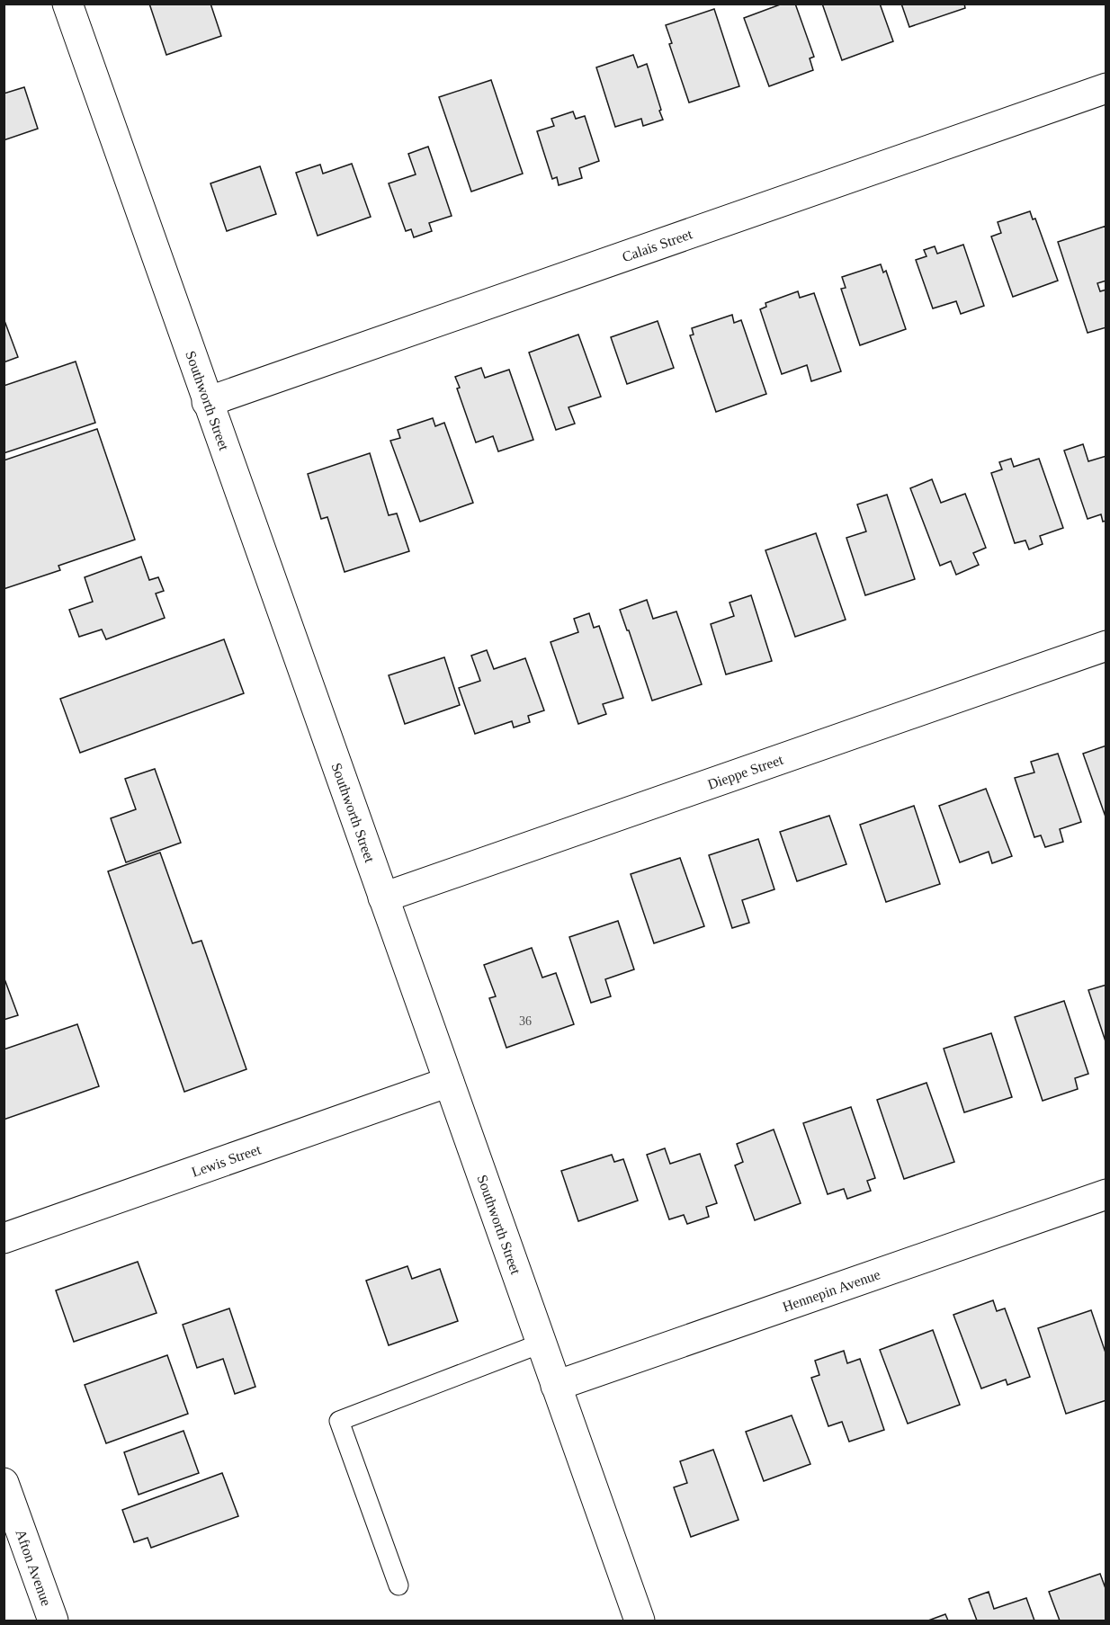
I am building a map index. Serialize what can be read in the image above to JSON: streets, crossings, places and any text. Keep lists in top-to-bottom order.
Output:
{
  "streets": {
    "street": [
      "Calais Street",
      "Southworth Street",
      "Dieppe Street",
      "Lewis Street",
      "Hennepin Avenue",
      "Afton Avenue"
    ]
  },
  "crossings": [
    ["Calais Street", "Southworth Street"],
    ["Southworth Street", "Dieppe Street"],
    ["Southworth Street", "Lewis Street"],
    ["Southworth Street", "Hennepin Avenue"]
  ],
  "house_numbers": ["36"]
}
